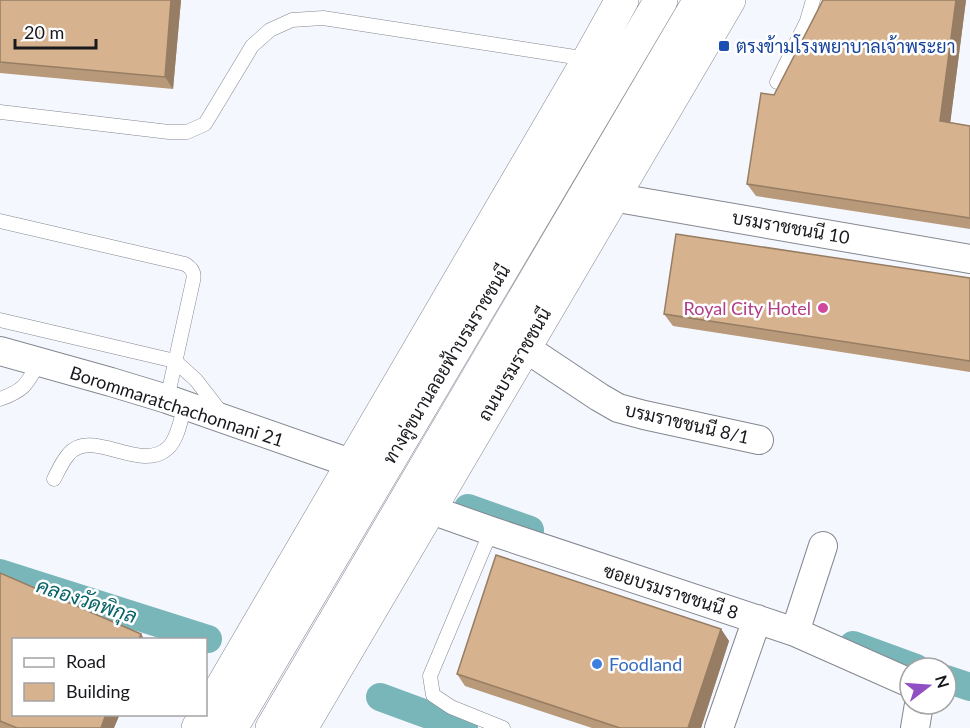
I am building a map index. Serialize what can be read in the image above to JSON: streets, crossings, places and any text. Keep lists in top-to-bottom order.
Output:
{
  "streets": {
    "main road": ["ทางคู่ขนานลอยฟ้าบรมราชชนนี", "ถนนบรมราชชนนี"],
    "street": [
      "บรมราชชนนี 10",
      "Borommaratchachonnani 21",
      "บรมราชชนนี 8/1",
      "ซอยบรมราชชนนี 8"
    ]
  },
  "crossings": [
    ["บรมราชชนนี 10", "ถนนบรมราชชนนี"],
    ["ถนนบรมราชชนนี", "บรมราชชนนี 8/1"],
    ["ถนนบรมราชชนนี", "ซอยบรมราชชนนี 8"]
  ],
  "water": ["คลองวัดพิกุล"],
  "places": {
    "transit": ["ตรงข้ามโรงพยาบาลเจ้าพระยา"],
    "other": ["Royal City Hotel", "Foodland"]
  },
  "legend": ["Road", "Building"],
  "scale_bar": "20 m",
  "north": "right"
}
